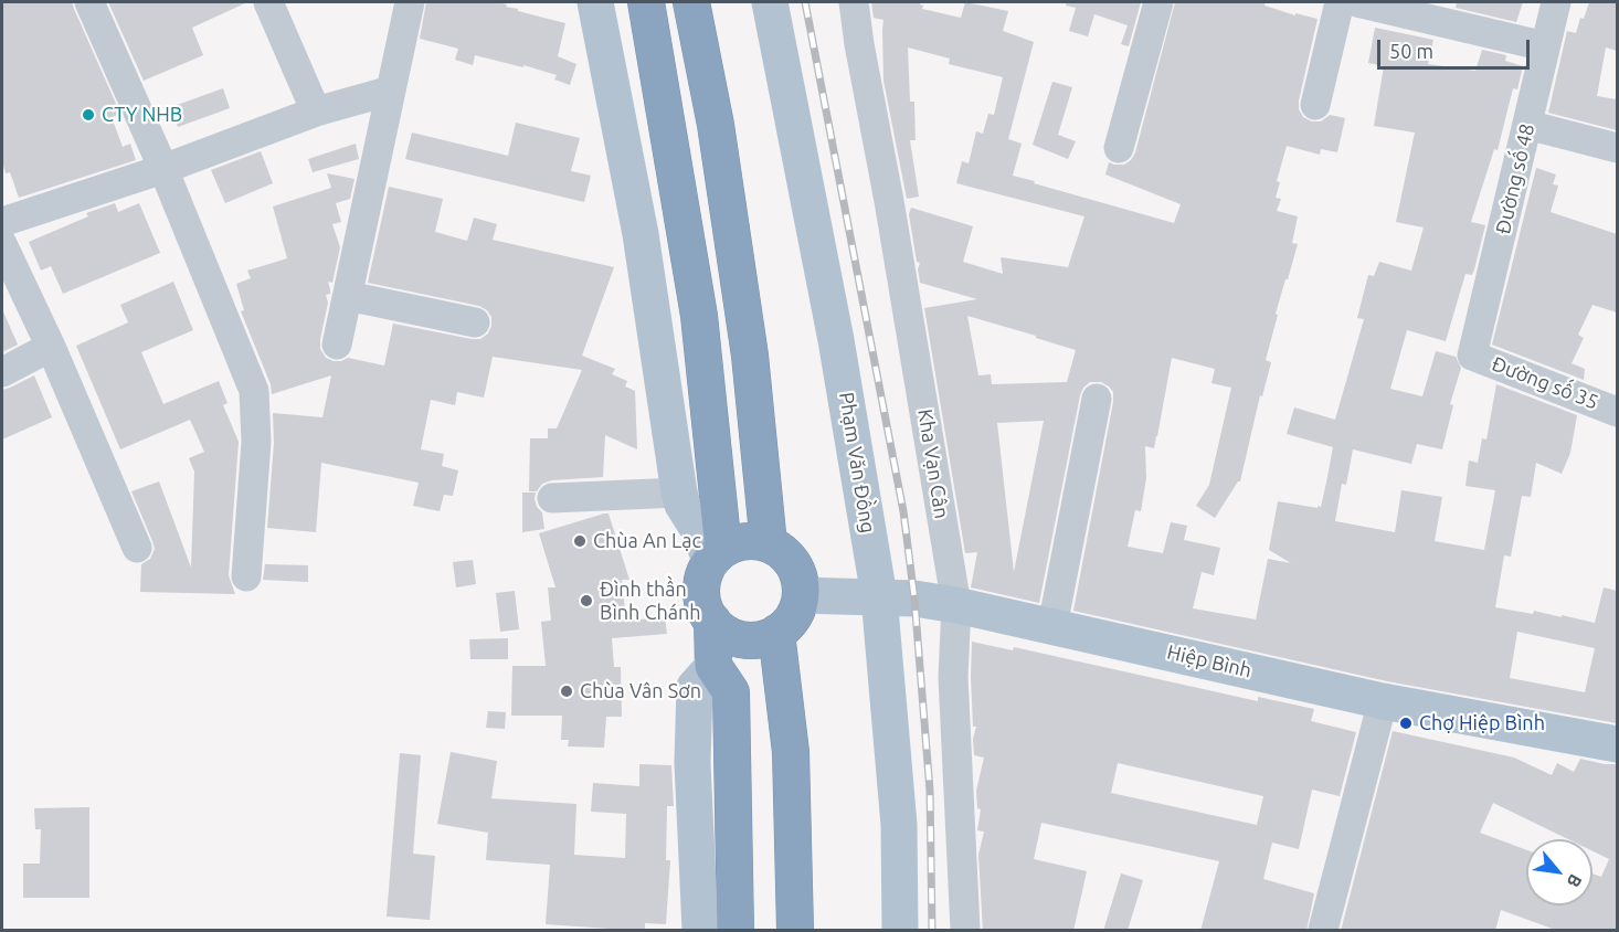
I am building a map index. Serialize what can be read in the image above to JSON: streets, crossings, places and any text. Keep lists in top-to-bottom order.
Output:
{
  "streets": {
    "main road": ["Phạm Văn Đồng", "Hiệp Bình"],
    "street": ["Đường số 48", "Đường số 35", "Kha Vạn Cân"]
  },
  "crossings": [
    ["Đường số 48", "Đường số 35"],
    ["Phạm Văn Đồng", "Hiệp Bình"],
    ["Kha Vạn Cân", "Hiệp Bình"]
  ],
  "places": [
    "CTY NHB",
    "Chùa An Lạc",
    "Đình thần Bình Chánh",
    "Chùa Vân Sơn",
    "Chợ Hiệp Bình"
  ],
  "scale_bar": "50 m",
  "north": "bottom right"
}
